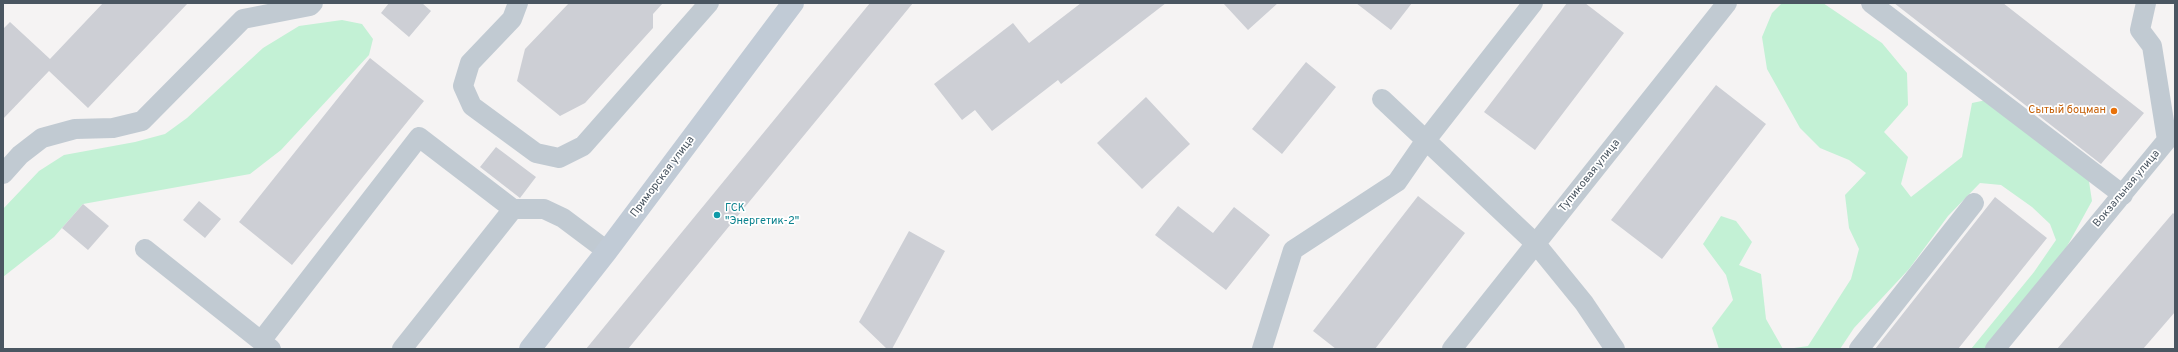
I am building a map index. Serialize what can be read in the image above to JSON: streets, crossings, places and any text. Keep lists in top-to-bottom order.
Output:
{
  "streets": {
    "main road": ["Приморская улица"],
    "lane": ["Тупиковая улица", "Вокзальная улица"]
  },
  "places": ["Сытый боцман", "ГСК \"Энергетик-2\""]
}
